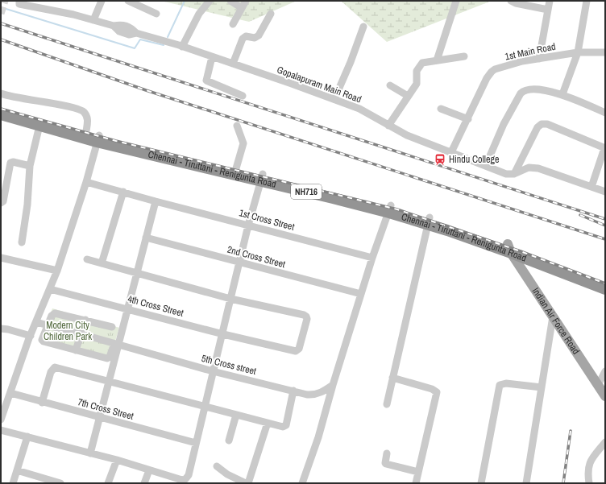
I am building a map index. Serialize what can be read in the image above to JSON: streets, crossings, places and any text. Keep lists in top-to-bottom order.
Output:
{
  "streets": {
    "highway": ["Chennai - Tiruttani - Renigunta Road", "NH716"],
    "main road": ["Indian Air Force Road"],
    "street": [
      "1st Main Road",
      "Gopalapuram Main Road",
      "1st Cross Street",
      "2nd Cross Street",
      "4th Cross Street",
      "5th Cross street",
      "7th Cross Street"
    ]
  },
  "crossings": [
    ["1st Main Road", "Gopalapuram Main Road"],
    ["Chennai - Tiruttani - Renigunta Road", "Indian Air Force Road"]
  ],
  "parks": ["Modern City Children Park"],
  "places": {
    "station": ["Hindu College"]
  }
}
